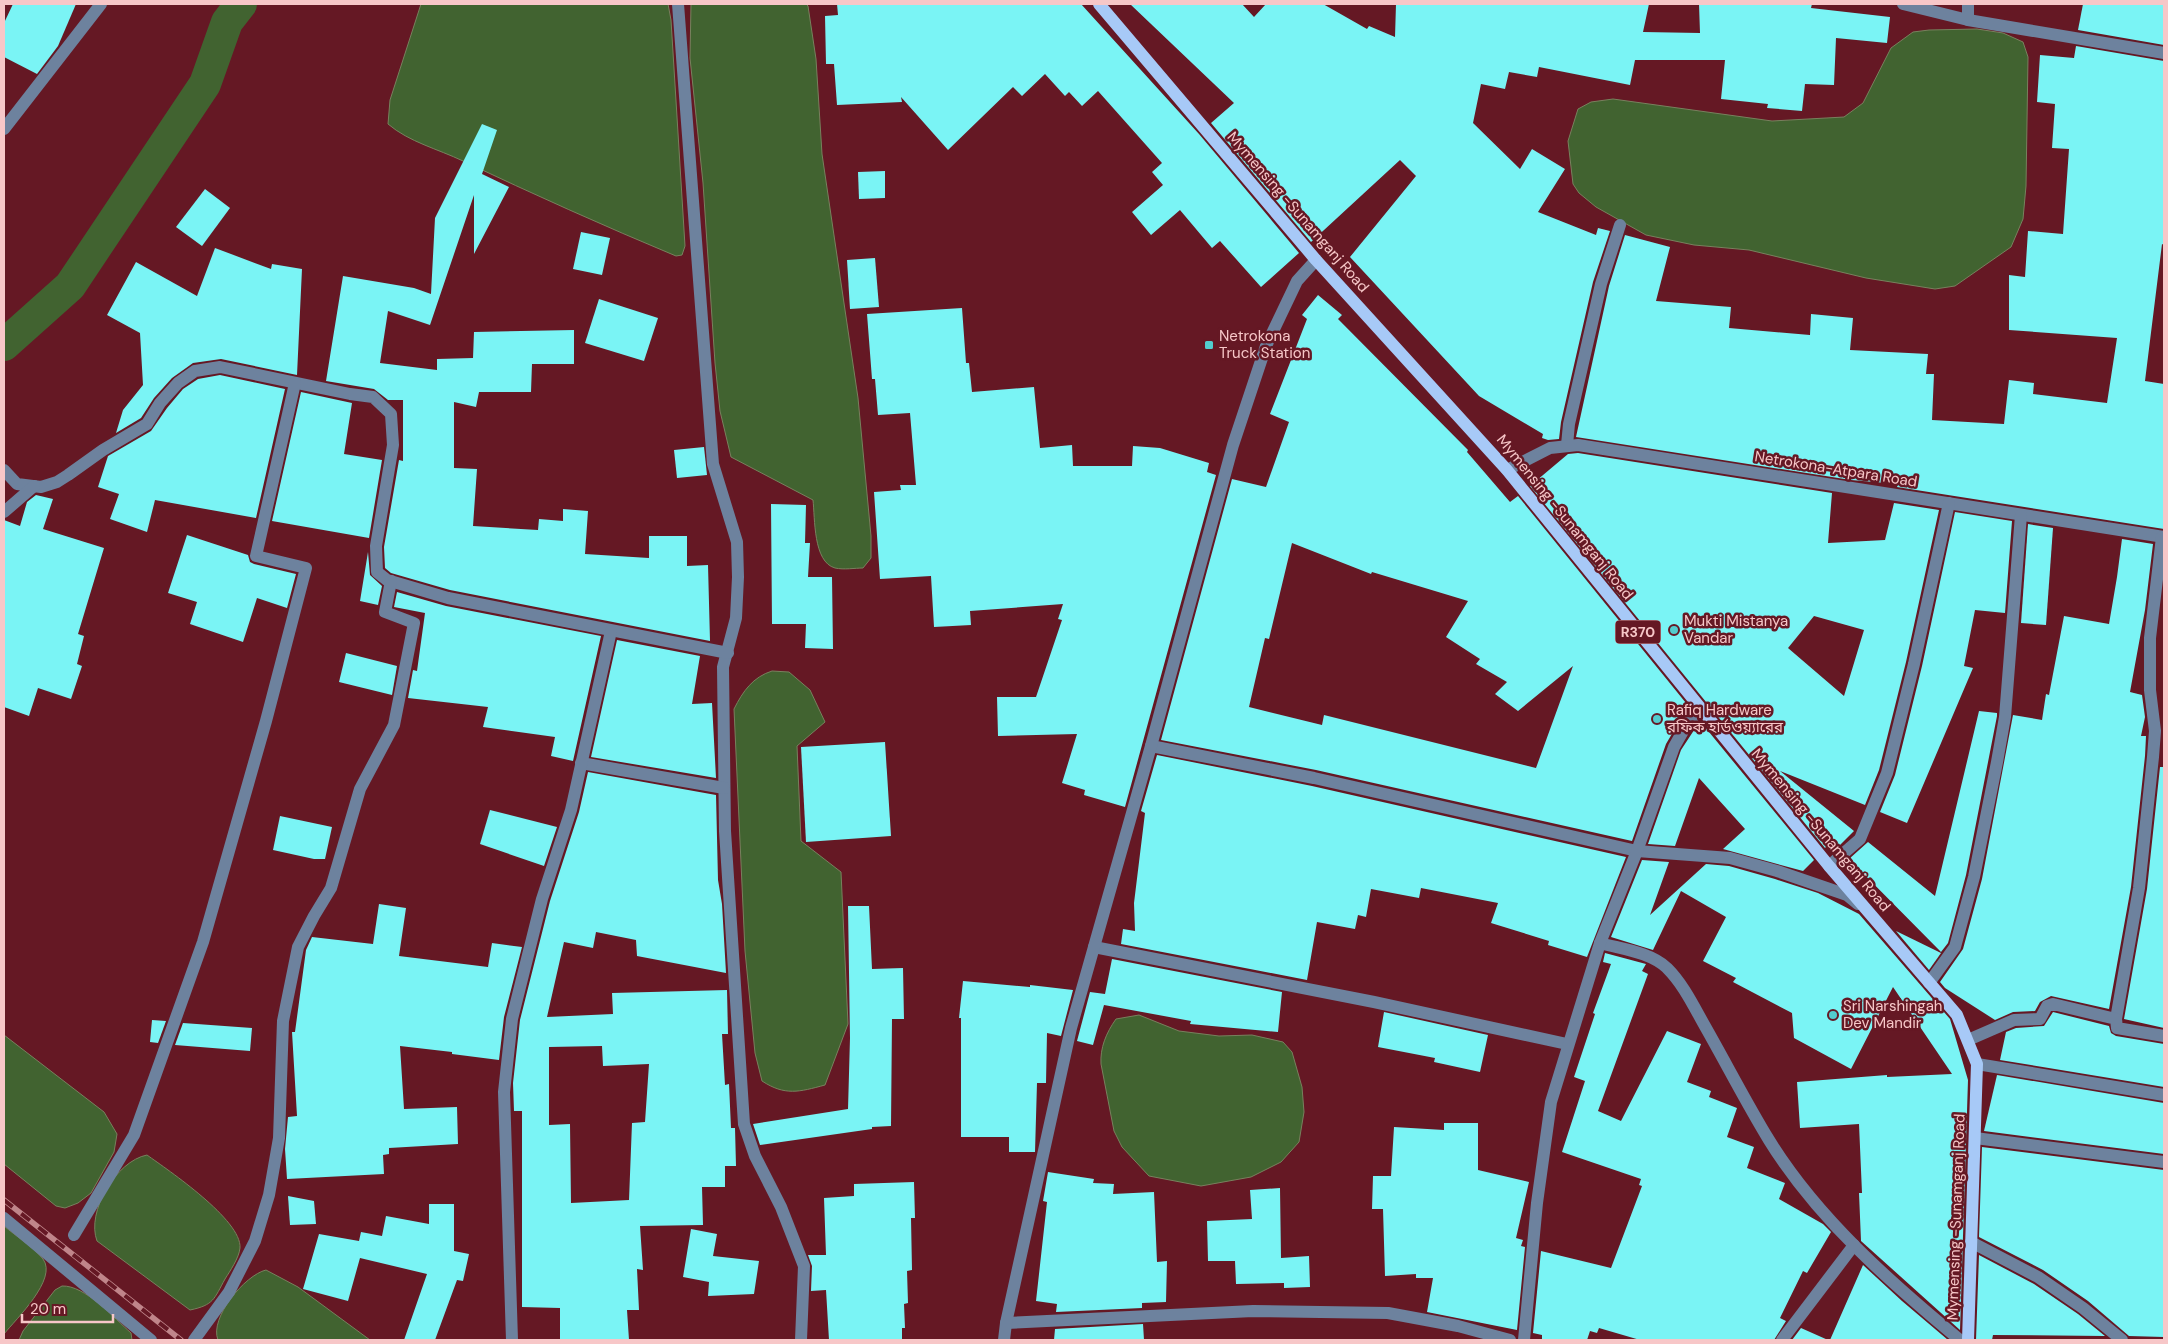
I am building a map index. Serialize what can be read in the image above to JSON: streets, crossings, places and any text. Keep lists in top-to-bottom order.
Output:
{
  "streets": {
    "main road": ["Mymensing -Sunamganj Road", "R370"],
    "street": ["Netrokona-Atpara Road"]
  },
  "crossings": [
    ["Mymensing -Sunamganj Road", "Netrokona-Atpara Road"]
  ],
  "places": {
    "transit": ["Netrokona Truck Station"],
    "other": ["Mukti Mistanya Vandar", "Rafiq Hardware রফিক হার্ডওয়্যারের", "Sri Narshingah Dev Mandir"]
  },
  "scale_bar": "20 m"
}
